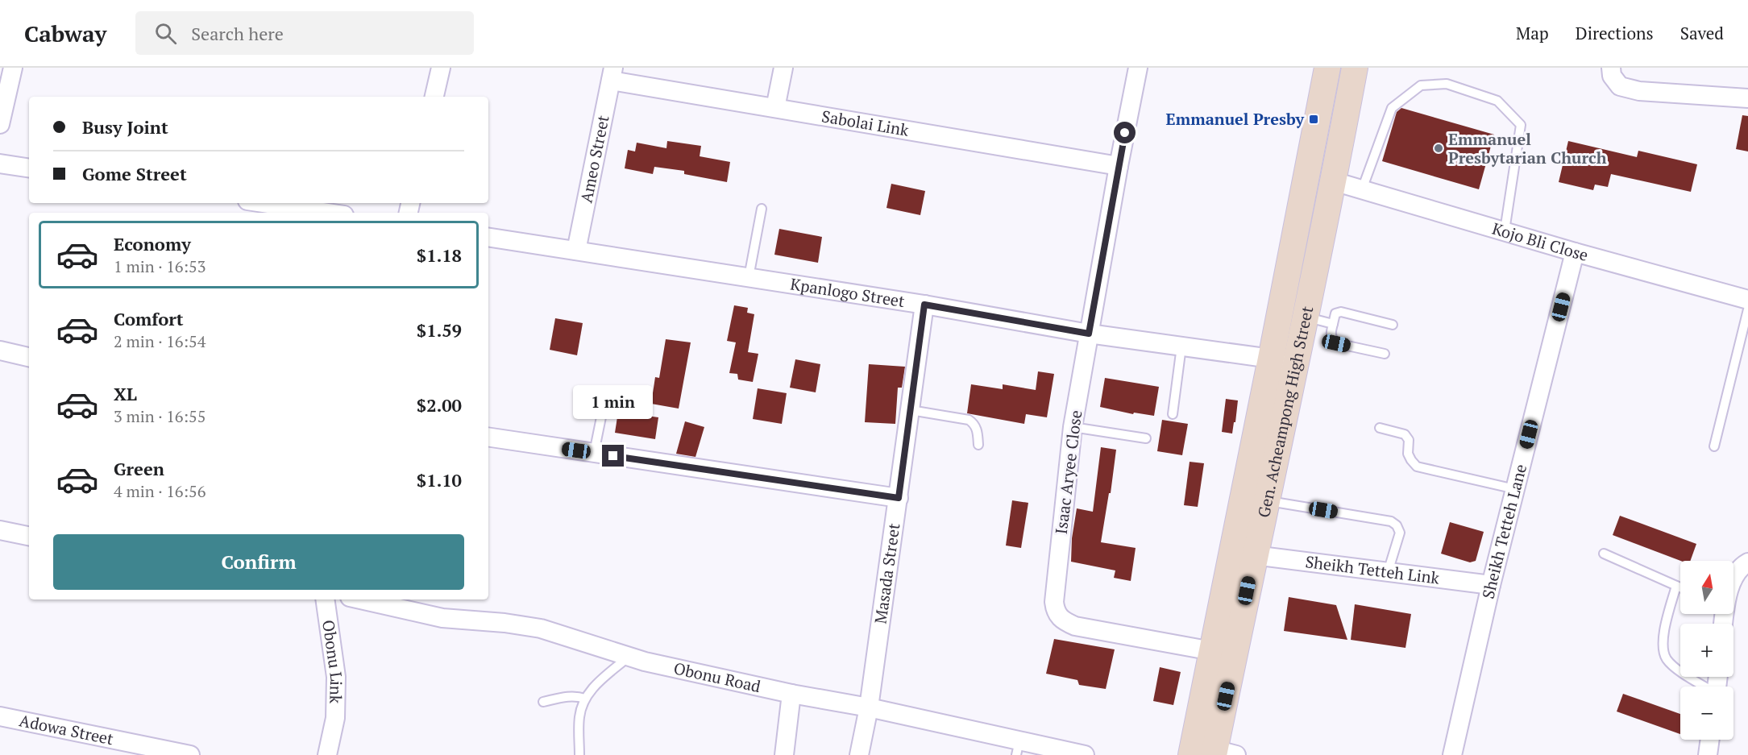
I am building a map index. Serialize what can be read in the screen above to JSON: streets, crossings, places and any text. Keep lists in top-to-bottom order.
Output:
{
  "streets": {
    "main road": ["Gen. Acheampong High Street"],
    "street": [
      "Sabolai Link",
      "Ameo Street",
      "Kojo Bli Close",
      "Kpanlogo Street",
      "Isaac Aryee Close",
      "Sheikh Tetteh Lane",
      "Sheikh Tetteh Link",
      "Masada Street",
      "Obonu Link",
      "Obonu Road",
      "Adowa Street"
    ]
  },
  "crossings": [
    ["Sabolai Link", "Ameo Street"],
    ["Sabolai Link", "Isaac Aryee Close"],
    ["Ameo Street", "Kpanlogo Street"],
    ["Kojo Bli Close", "Gen. Acheampong High Street"],
    ["Kojo Bli Close", "Sheikh Tetteh Lane"],
    ["Kpanlogo Street", "Gen. Acheampong High Street"],
    ["Kpanlogo Street", "Isaac Aryee Close"],
    ["Kpanlogo Street", "Masada Street"],
    ["Gen. Acheampong High Street", "Isaac Aryee Close"],
    ["Gen. Acheampong High Street", "Sheikh Tetteh Link"],
    ["Sheikh Tetteh Lane", "Sheikh Tetteh Link"],
    ["Masada Street", "Obonu Road"]
  ],
  "places": {
    "transit": ["Emmanuel Presby"],
    "other": ["Emmanuel Presbytarian Church"]
  },
  "north": "top",
  "page": {
    "header": "Cabway",
    "search": "Search here",
    "nav": ["Map", "Directions", "Saved"],
    "banner": ["Busy Joint", "Gome Street"],
    "list": [
      {
        "name": "Economy",
        "note": "1 min · 16:53",
        "value": "$1.18"
      },
      {
        "name": "Comfort",
        "note": "2 min · 16:54",
        "value": "$1.59"
      },
      {
        "name": "XL",
        "note": "3 min · 16:55",
        "value": "$2.00"
      },
      {
        "name": "Green",
        "note": "4 min · 16:56",
        "value": "$1.10"
      }
    ],
    "bubble": "1 min",
    "buttons": "Confirm",
    "map_buttons": ["+", "−"]
  }
}
